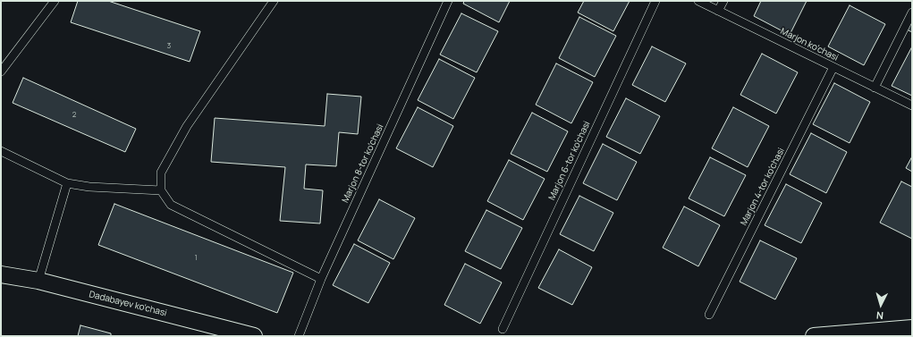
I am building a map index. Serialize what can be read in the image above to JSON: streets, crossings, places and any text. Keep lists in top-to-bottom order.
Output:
{
  "streets": {
    "street": ["Dadabayev ko'chasi"],
    "lane": [
      "Marjon ko'chasi",
      "Marjon 6-tor ko'chasi",
      "Marjon 8-tor ko'chasi",
      "Marjon 4-tor ko'chasi"
    ]
  },
  "crossings": [
    ["Marjon ko'chasi", "Marjon 4-tor ko'chasi"]
  ],
  "house_numbers": ["3", "2", "1"],
  "north": "bottom"
}
